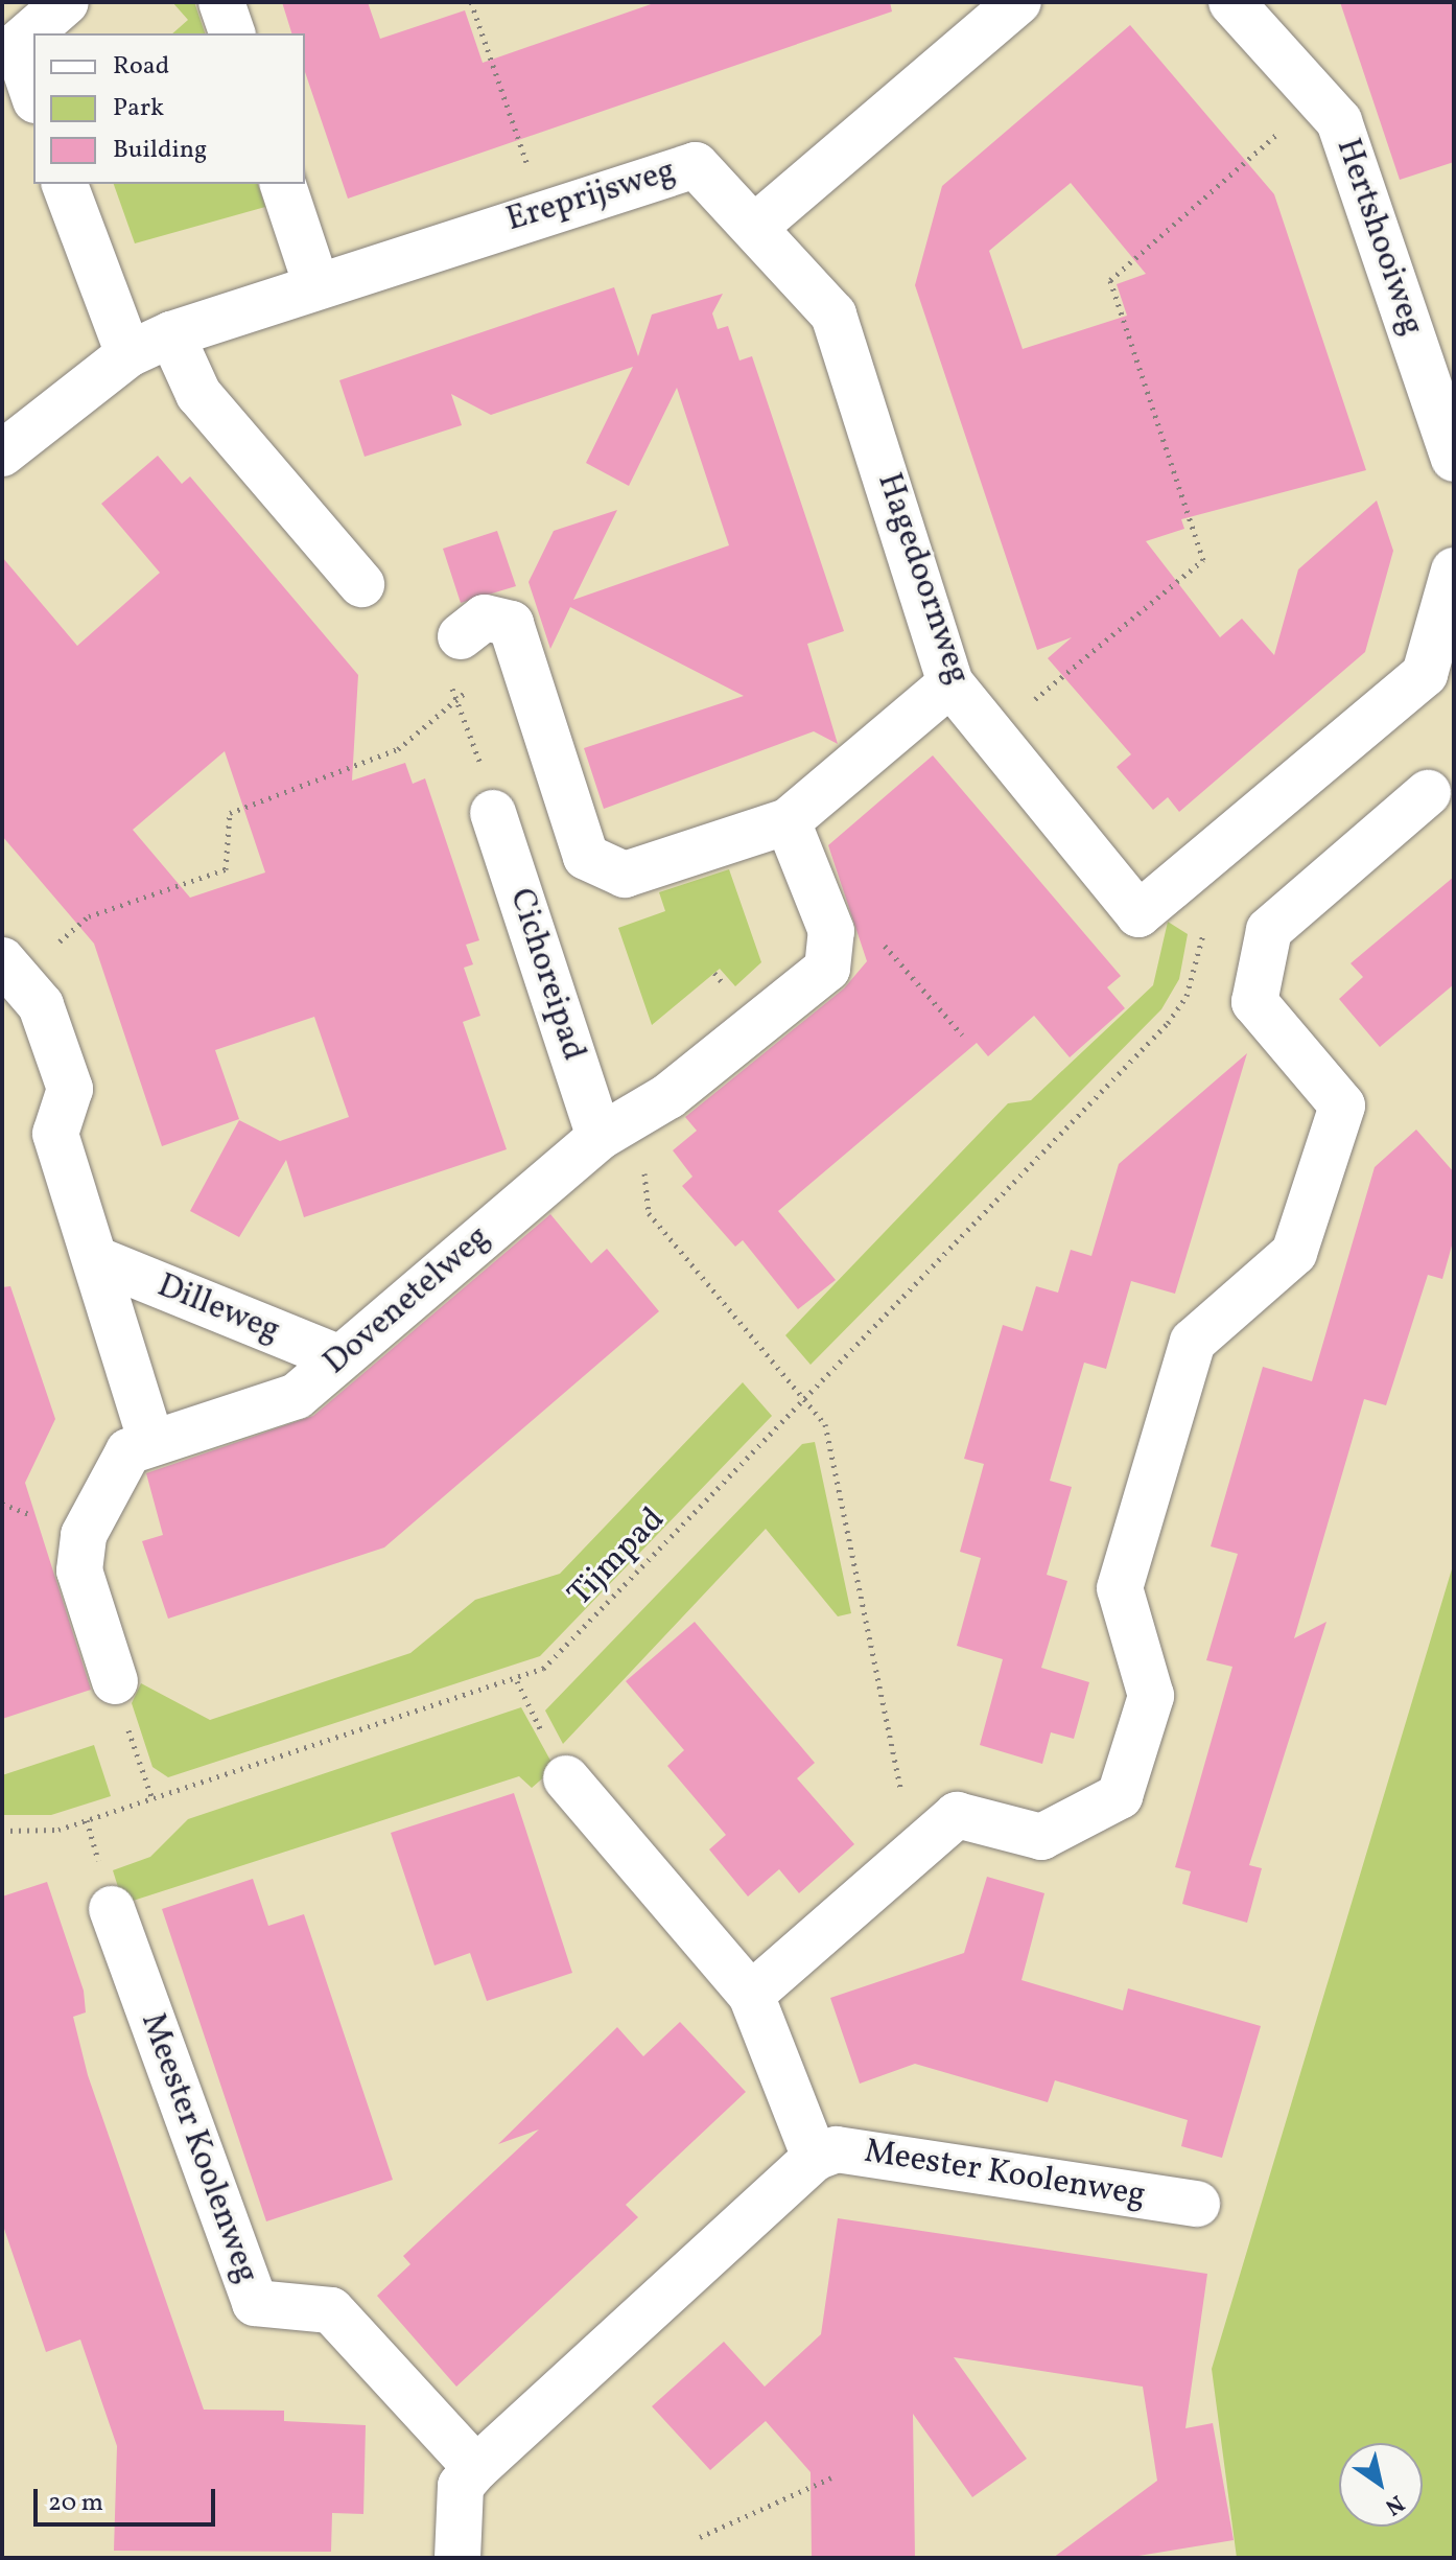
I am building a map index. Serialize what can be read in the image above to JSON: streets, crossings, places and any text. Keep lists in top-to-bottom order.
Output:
{
  "streets": {
    "street": [
      "Ereprijsweg",
      "Hertshooiweg",
      "Hagedoornweg",
      "Cichoreipad",
      "Dovenetelweg",
      "Dilleweg",
      "Meester Koolenweg"
    ],
    "path": ["Tijmpad"]
  },
  "crossings": [
    ["Ereprijsweg", "Hagedoornweg"],
    ["Cichoreipad", "Dovenetelweg"],
    ["Dovenetelweg", "Dilleweg"]
  ],
  "legend": ["Road", "Park", "Building"],
  "scale_bar": "20 m",
  "north": "bottom right"
}
